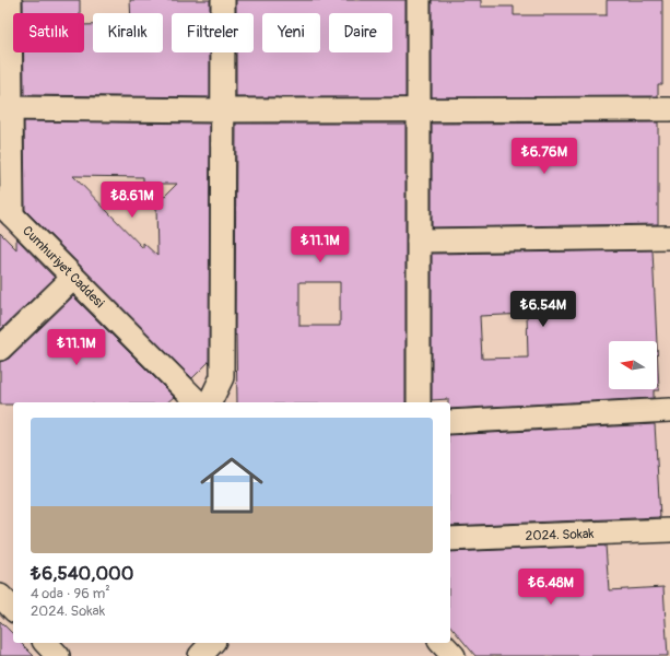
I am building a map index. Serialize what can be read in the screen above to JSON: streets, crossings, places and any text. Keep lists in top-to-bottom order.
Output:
{
  "streets": {
    "street": ["Cumhuriyet Caddesi", "2024. Sokak"]
  },
  "north": "left",
  "page": {
    "chip": [
      "Satılık",
      "Kiralık",
      "Filtreler",
      "Yeni",
      "Daire"
    ],
    "price": [
      "₺6.76M",
      "₺8.61M",
      "₺11.1M",
      "₺6.54M",
      "₺11.1M",
      "₺6.48M"
    ],
    "list": [
      {
        "name": "₺6,540,000",
        "note": "4 oda · 96 m² · 2024. Sokak"
      }
    ]
  }
}
